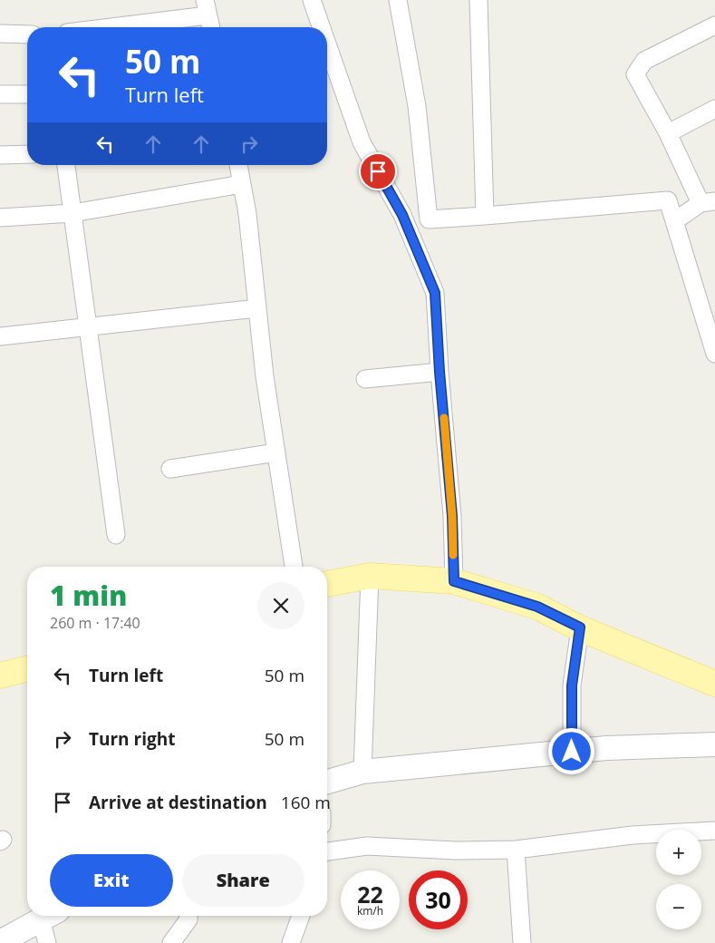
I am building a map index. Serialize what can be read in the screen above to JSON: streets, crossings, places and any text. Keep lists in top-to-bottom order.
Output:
{
  "page": {
    "turn": ["50 m", "Turn left"],
    "heading": ["1 min", "260 m · 17:40"],
    "list": [
      {
        "name": "Turn left",
        "value": "50 m"
      },
      {
        "name": "Turn right",
        "value": "50 m"
      },
      {
        "name": "Arrive at destination",
        "value": "160 m"
      }
    ],
    "map_buttons": ["+", "−"],
    "buttons": ["Exit", "Share"],
    "speed": "22 km/h",
    "limit": "30"
  }
}
